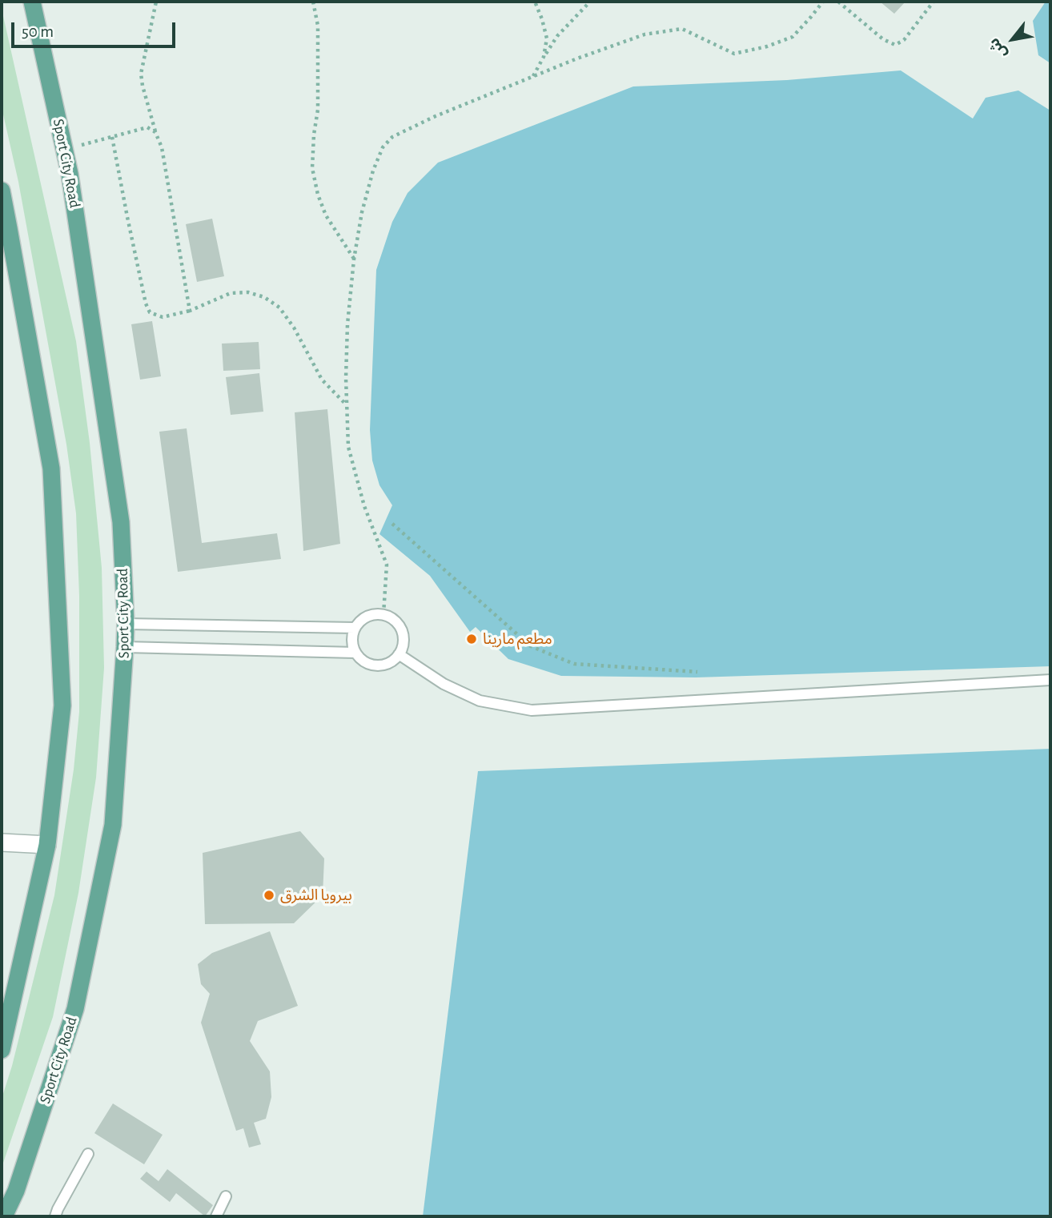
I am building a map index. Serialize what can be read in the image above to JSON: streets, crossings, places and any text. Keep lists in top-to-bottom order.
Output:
{
  "streets": {
    "main road": ["Sport City Road"]
  },
  "places": ["مطعم مارينا", "بيرويا الشرق"],
  "scale_bar": "50 m",
  "north": "bottom left"
}
